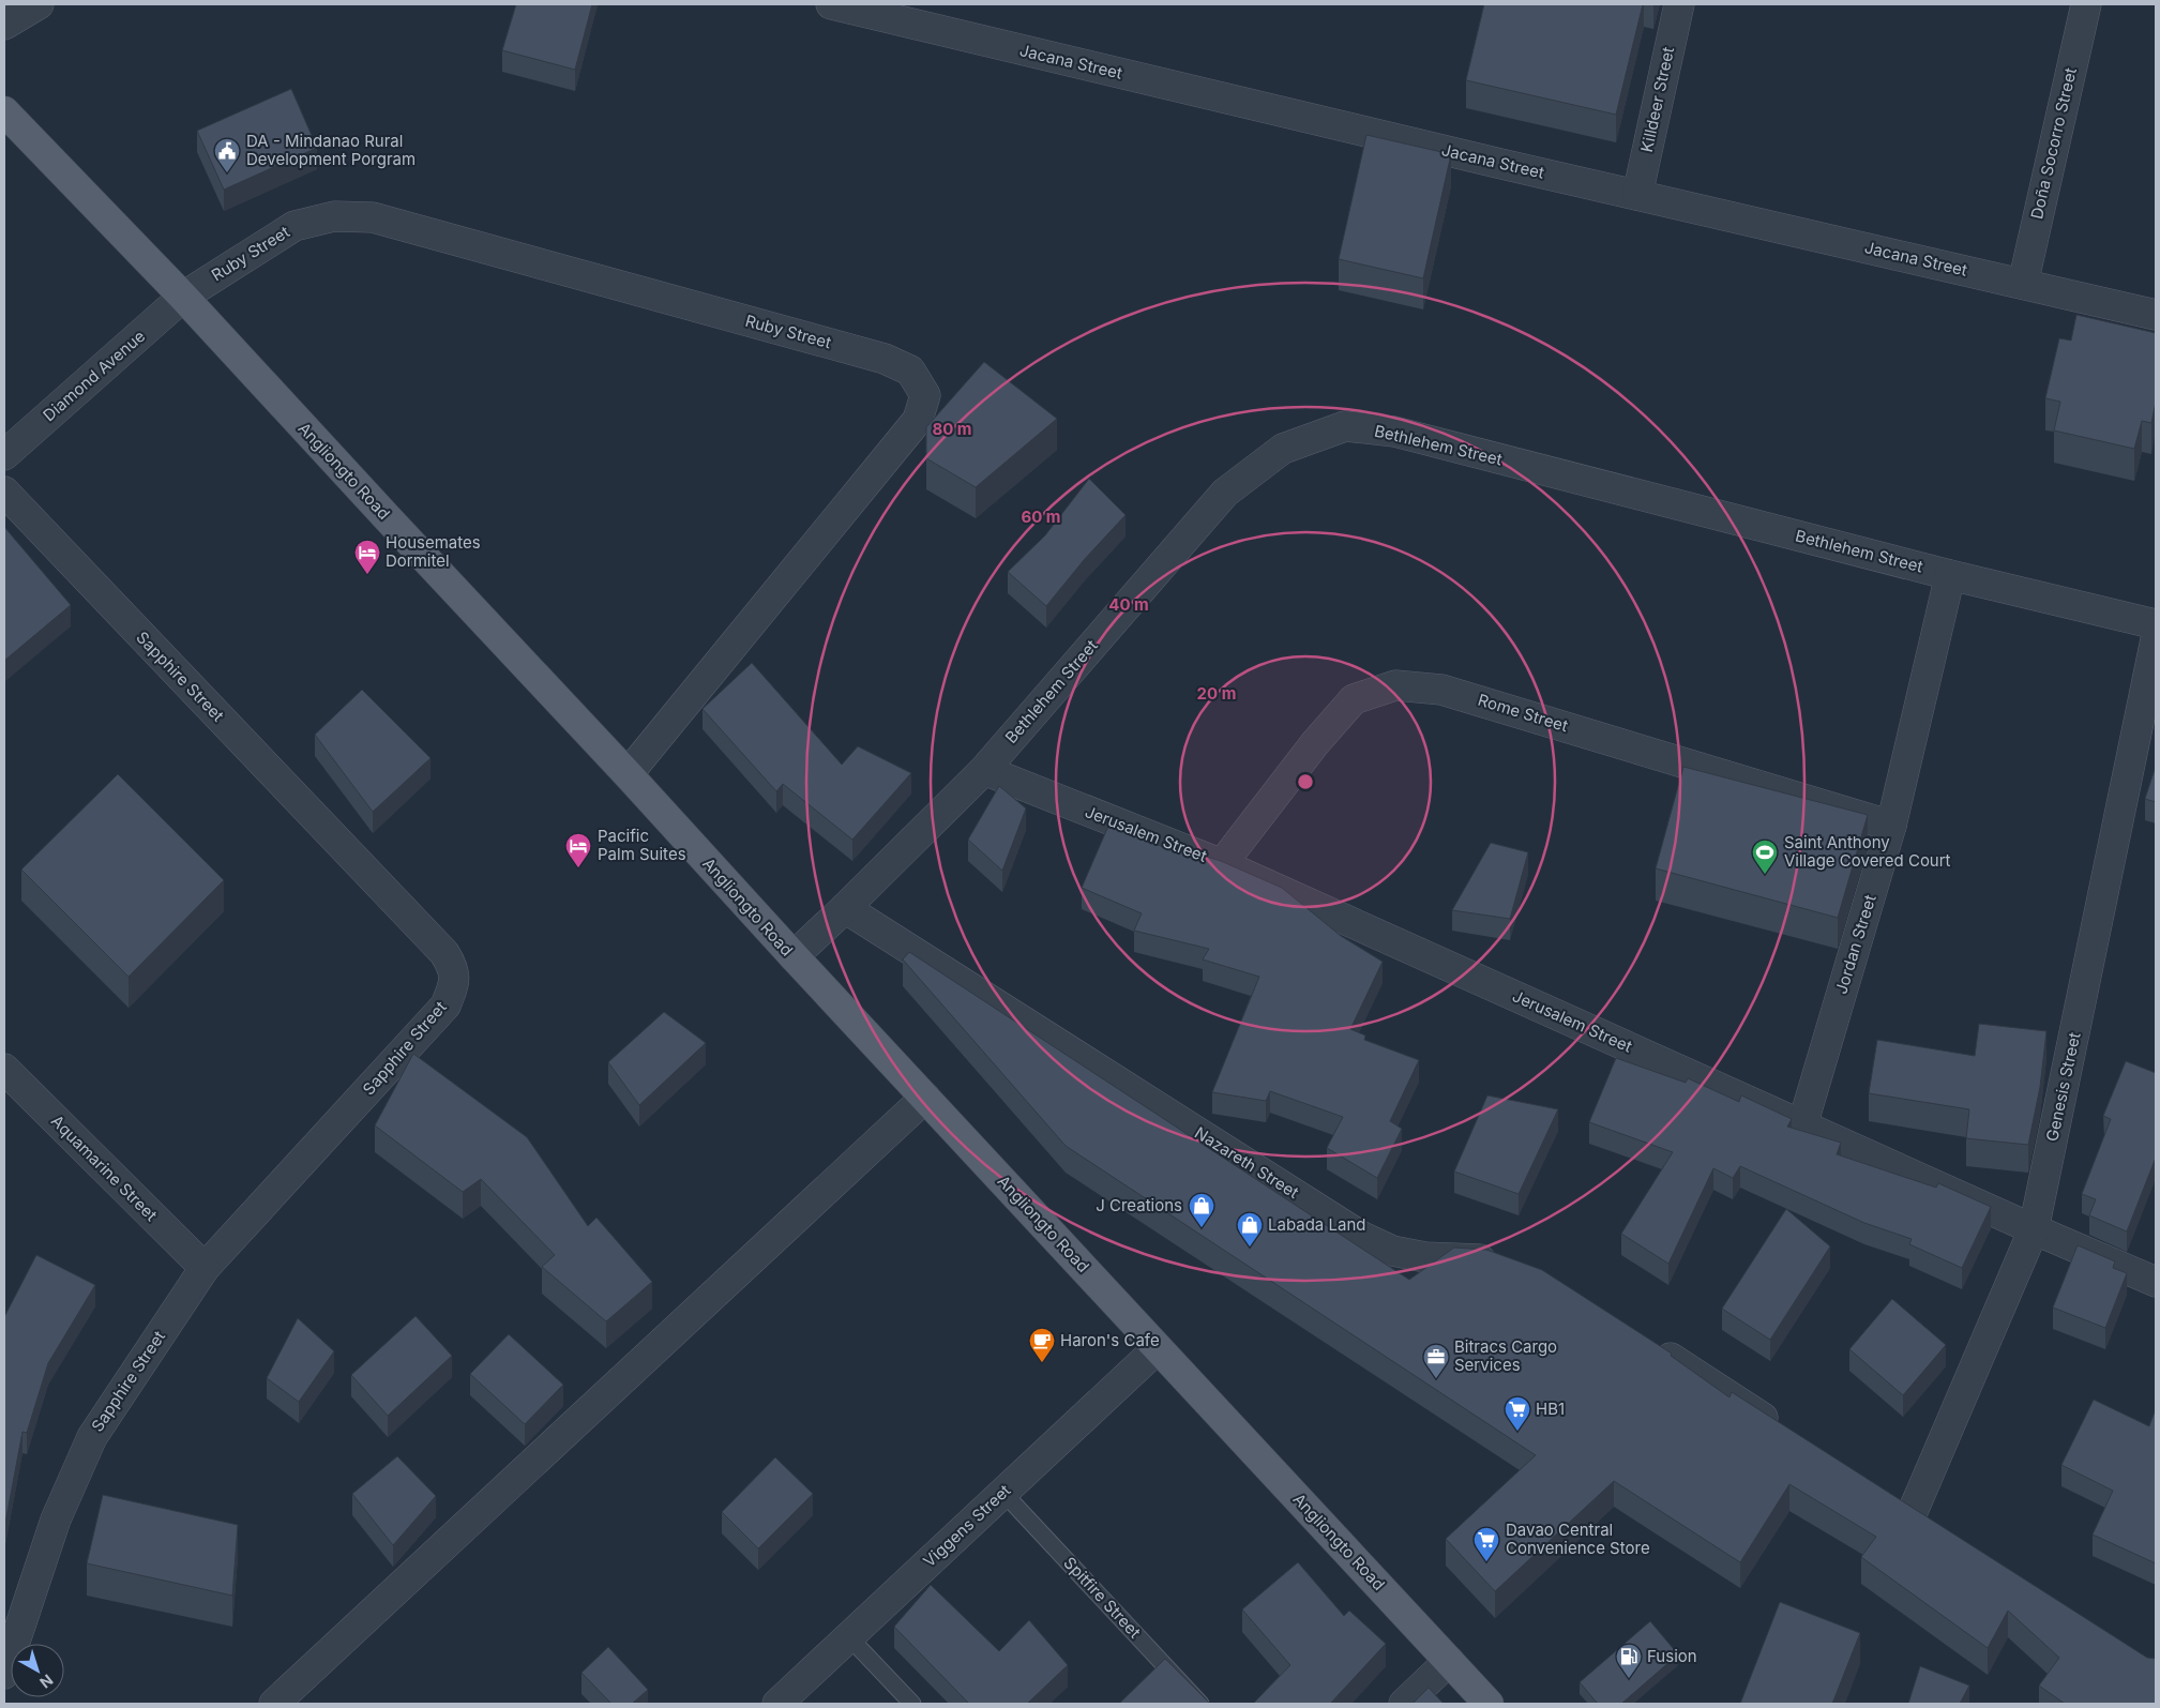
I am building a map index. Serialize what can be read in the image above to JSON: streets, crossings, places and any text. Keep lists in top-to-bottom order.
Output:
{
  "streets": {
    "main road": ["Angliongto Road"],
    "street": [
      "Jacana Street",
      "Killdeer Street",
      "Doña Socorro Street",
      "Ruby Street",
      "Diamond Avenue",
      "Bethlehem Street",
      "Sapphire Street",
      "Rome Street",
      "Jerusalem Street",
      "Jordan Street",
      "Genesis Street",
      "Nazareth Street",
      "Aquamarine Street",
      "Viggens Street"
    ],
    "lane": ["Spitfire Street"]
  },
  "crossings": [
    ["Jacana Street", "Killdeer Street"],
    ["Jacana Street", "Doña Socorro Street"],
    ["Ruby Street", "Diamond Avenue"],
    ["Ruby Street", "Angliongto Road"],
    ["Diamond Avenue", "Angliongto Road"],
    ["Bethlehem Street", "Angliongto Road"],
    ["Bethlehem Street", "Jerusalem Street"],
    ["Bethlehem Street", "Jordan Street"],
    ["Bethlehem Street", "Nazareth Street"],
    ["Angliongto Road", "Viggens Street"],
    ["Sapphire Street", "Aquamarine Street"],
    ["Rome Street", "Jerusalem Street"],
    ["Rome Street", "Jordan Street"],
    ["Jerusalem Street", "Jordan Street"],
    ["Jerusalem Street", "Genesis Street"],
    ["Viggens Street", "Spitfire Street"]
  ],
  "places": {
    "public building": ["DA - Mindanao Rural Development Porgram"],
    "hotel": ["Housemates Dormitel", "Pacific Palm Suites"],
    "sports": ["Saint Anthony Village Covered Court"],
    "shop": ["J Creations", "Labada Land"],
    "cafe": ["Haron's Cafe"],
    "office": ["Bitracs Cargo Services"],
    "supermarket": ["HB1", "Davao Central Convenience Store"],
    "fuel station": ["Fusion"]
  },
  "north": "bottom right",
  "rings": [
    "80 m",
    "60 m",
    "40 m",
    "20 m"
  ]
}
